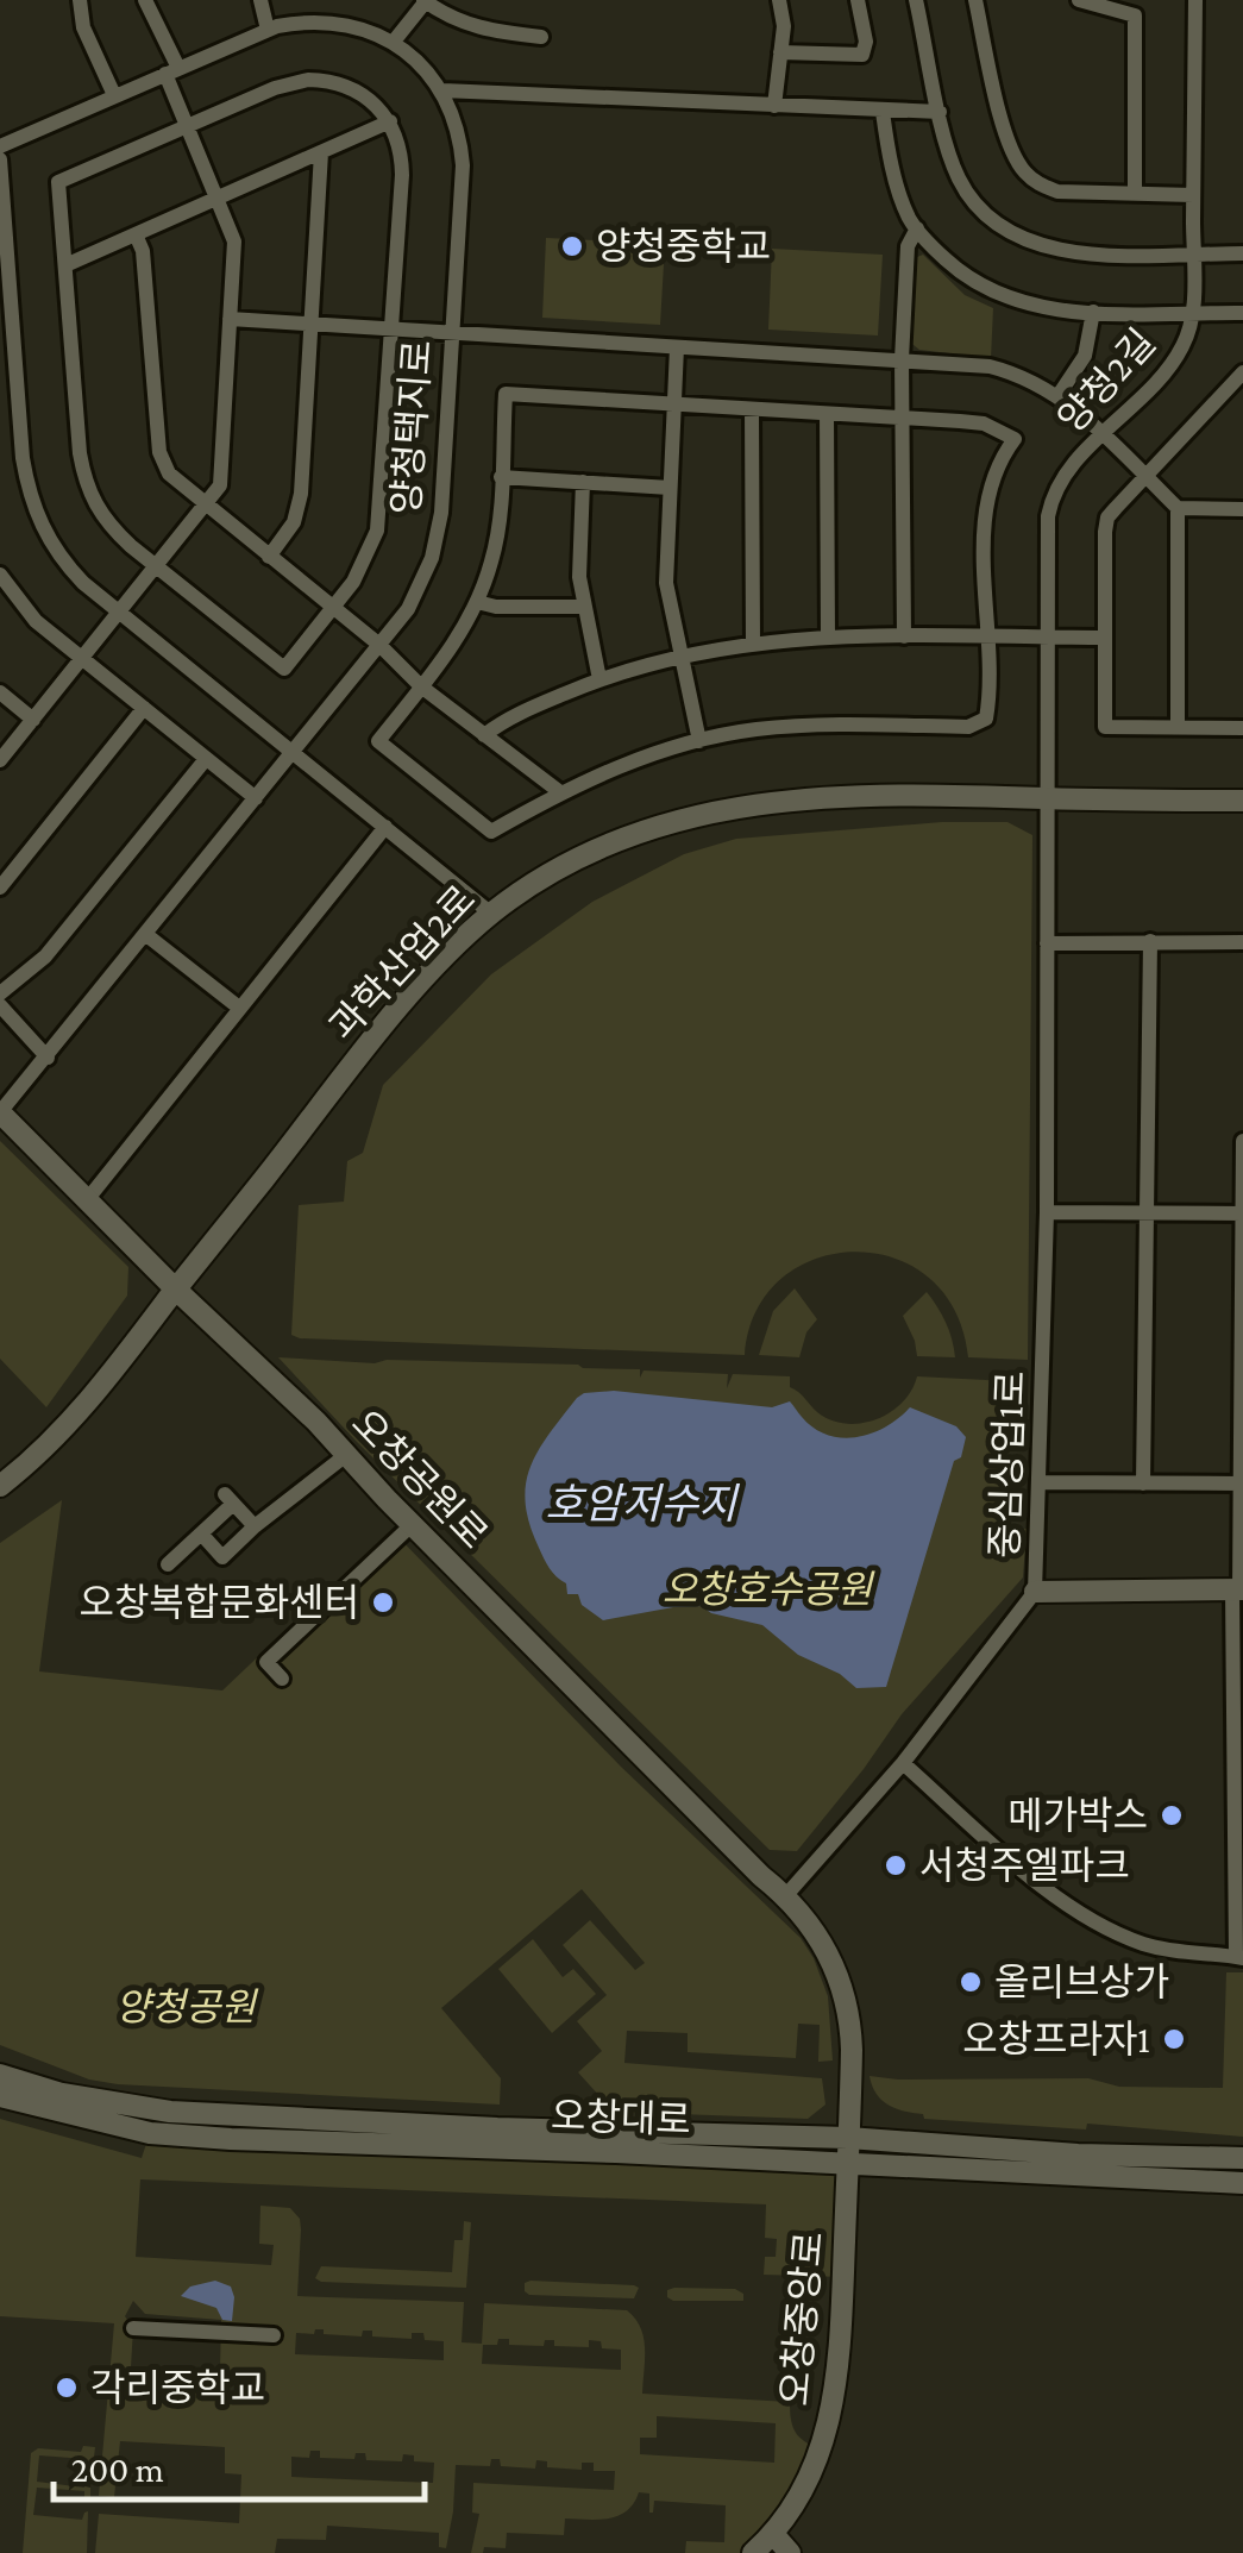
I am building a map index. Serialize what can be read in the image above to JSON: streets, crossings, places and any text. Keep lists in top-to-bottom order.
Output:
{
  "streets": {
    "street": [
      "양청2길",
      "양청택지로",
      "과학산업2로",
      "중심상업1로",
      "오창공원로",
      "오창대로",
      "오창중앙로"
    ]
  },
  "crossings": [
    ["양청2길", "과학산업2로"],
    ["양청2길", "중심상업1로"],
    ["양청택지로", "오창공원로"],
    ["과학산업2로", "중심상업1로"],
    ["과학산업2로", "오창공원로"],
    ["오창공원로", "오창대로"],
    ["오창공원로", "오창중앙로"],
    ["오창대로", "오창중앙로"]
  ],
  "water": ["호암저수지"],
  "parks": ["오창호수공원", "양청공원"],
  "places": [
    "양청중학교",
    "오창복합문화센터",
    "메가박스",
    "서청주엘파크",
    "올리브상가",
    "오창프라자1",
    "각리중학교"
  ],
  "scale_bar": "200 m"
}
